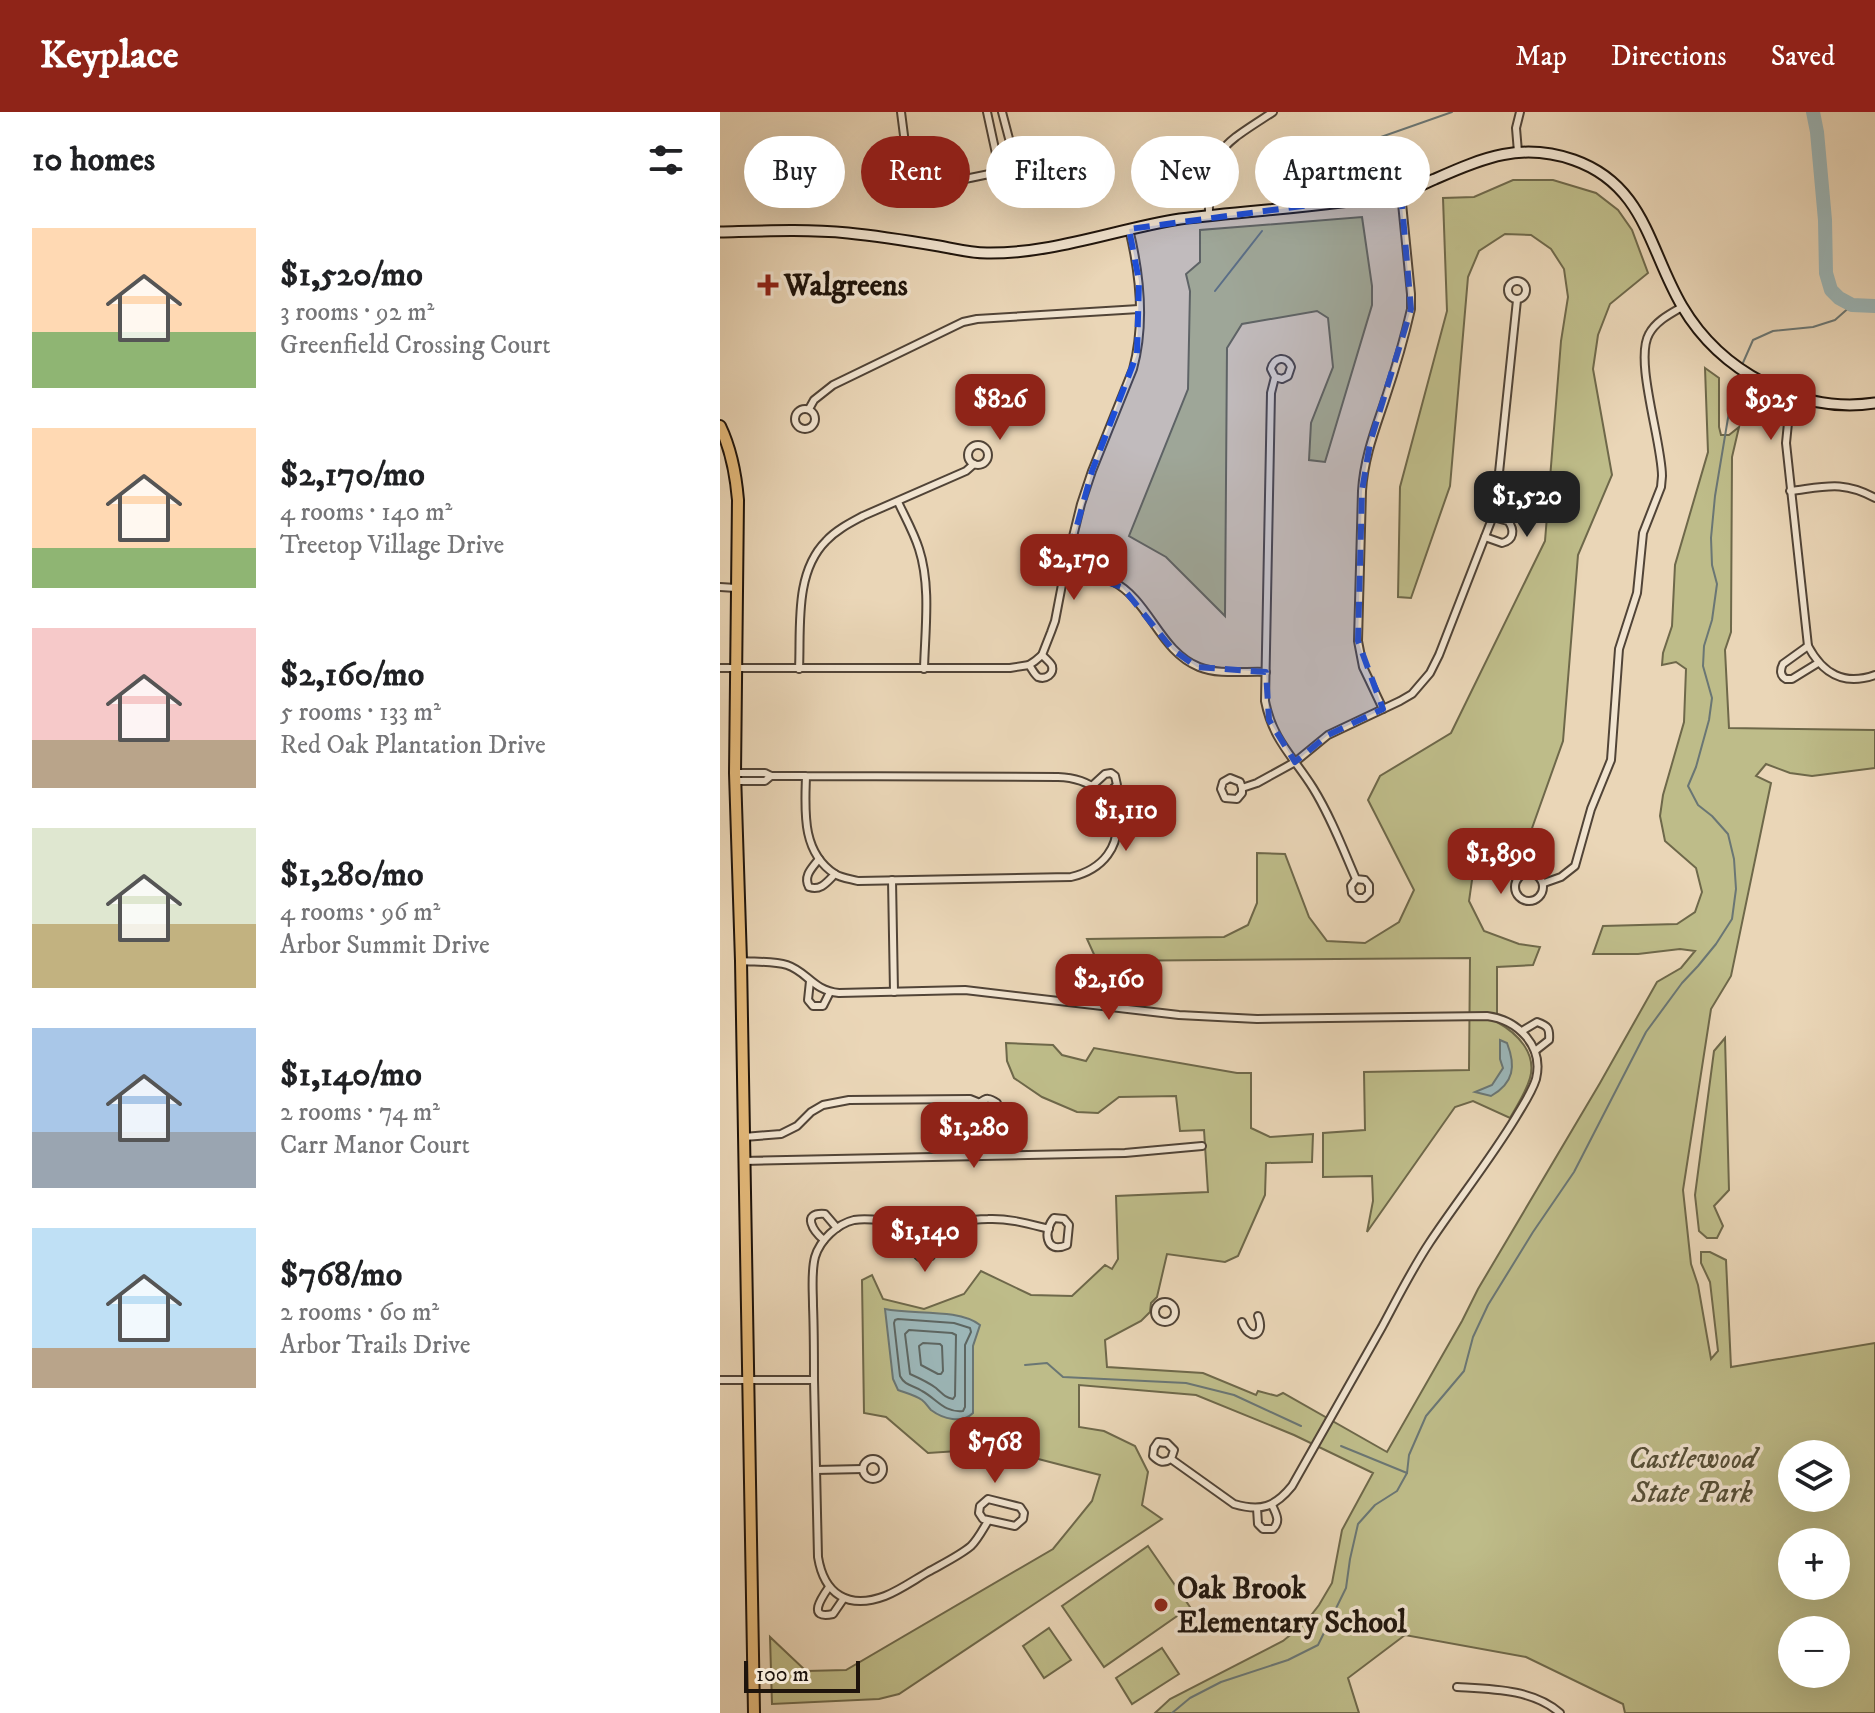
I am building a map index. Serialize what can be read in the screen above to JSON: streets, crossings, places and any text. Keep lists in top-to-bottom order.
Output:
{
  "parks": ["Castlewood State Park"],
  "places": {
    "health": ["Walgreens"],
    "other": ["Oak Brook Elementary School"]
  },
  "scale_bar": "100 m",
  "page": {
    "header": "Keyplace",
    "nav": ["Map", "Directions", "Saved"],
    "heading": "10 homes",
    "chip": [
      "Buy",
      "Rent",
      "Filters",
      "New",
      "Apartment"
    ],
    "list": [
      {
        "name": "$1,520/mo",
        "note": "3 rooms · 92 m² · Greenfield Crossing Court"
      },
      {
        "name": "$2,170/mo",
        "note": "4 rooms · 140 m² · Treetop Village Drive"
      },
      {
        "name": "$2,160/mo",
        "note": "5 rooms · 133 m² · Red Oak Plantation Drive"
      },
      {
        "name": "$1,280/mo",
        "note": "4 rooms · 96 m² · Arbor Summit Drive"
      },
      {
        "name": "$1,140/mo",
        "note": "2 rooms · 74 m² · Carr Manor Court"
      },
      {
        "name": "$768/mo",
        "note": "2 rooms · 60 m² · Arbor Trails Drive"
      }
    ],
    "price": [
      "$826",
      "$925",
      "$1,520",
      "$2,170",
      "$1,110",
      "$1,890",
      "$2,160",
      "$1,280",
      "$1,140",
      "$768"
    ],
    "map_buttons": ["+", "−"],
    "scale": "100 m"
  }
}
